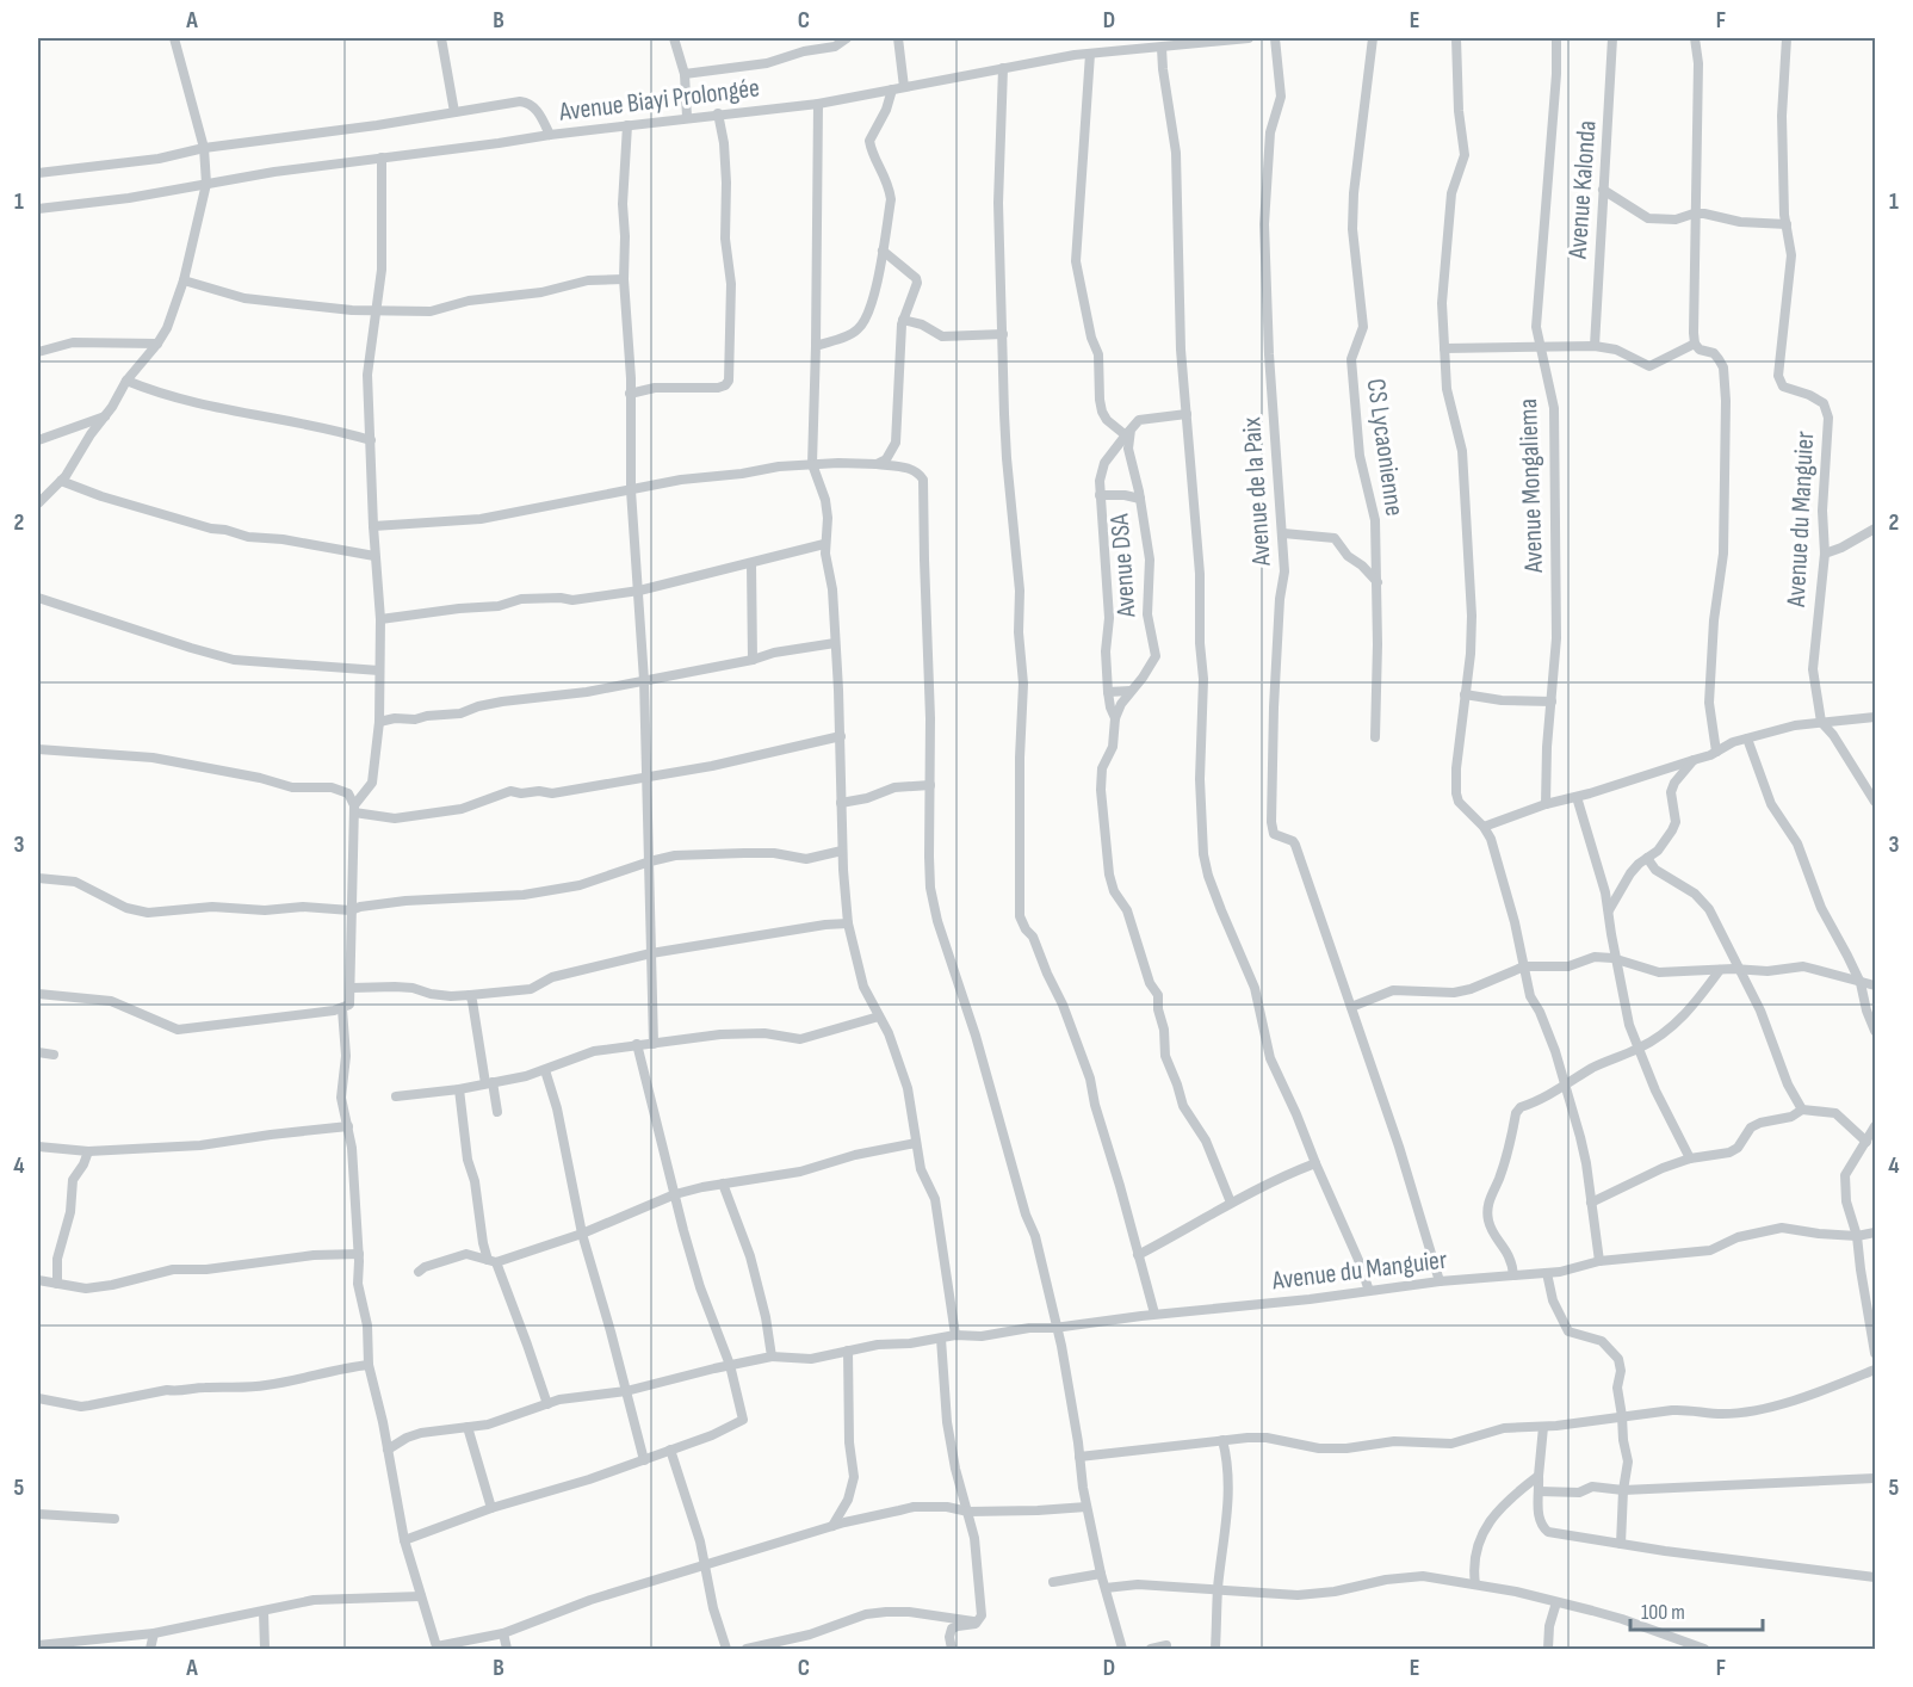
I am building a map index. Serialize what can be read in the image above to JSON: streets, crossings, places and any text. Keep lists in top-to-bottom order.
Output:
{
  "streets": {
    "street": [
      "Avenue Biayi Prolongée",
      "Avenue Kalonda",
      "CS Lycaonienne",
      "Avenue Mongaliema",
      "Avenue de la Paix",
      "Avenue du Manguier",
      "Avenue DSA"
    ]
  },
  "scale_bar": "100 m",
  "grid": {
    "columns": [
      "A",
      "B",
      "C",
      "D",
      "E",
      "F"
    ],
    "rows": [
      "1",
      "2",
      "3",
      "4",
      "5"
    ]
  }
}
